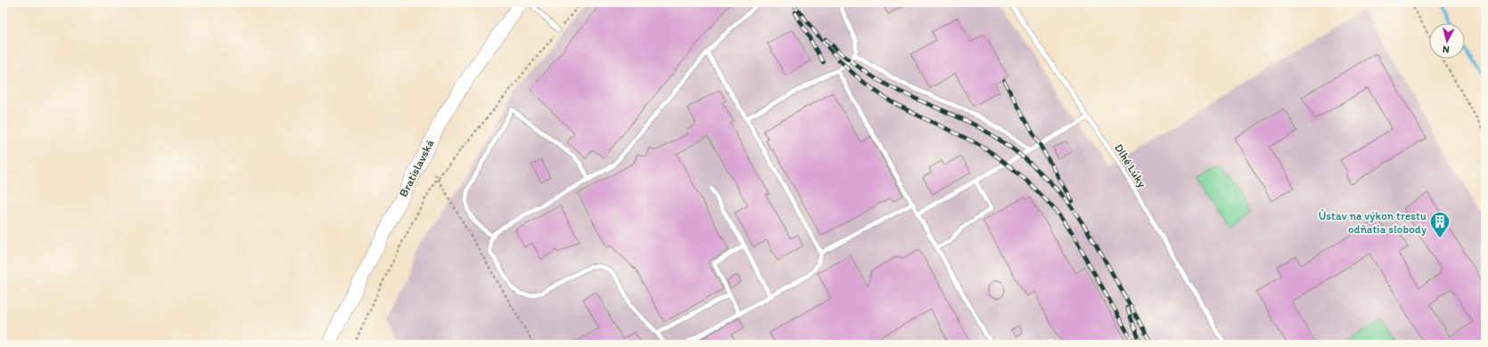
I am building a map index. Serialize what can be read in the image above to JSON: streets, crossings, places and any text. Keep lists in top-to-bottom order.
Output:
{
  "streets": {
    "main road": ["Bratislavská"],
    "lane": ["Dlhé Lúky"]
  },
  "places": {
    "building": ["Ústav na výkon trestu odňatia slobody"]
  },
  "north": "bottom"
}
